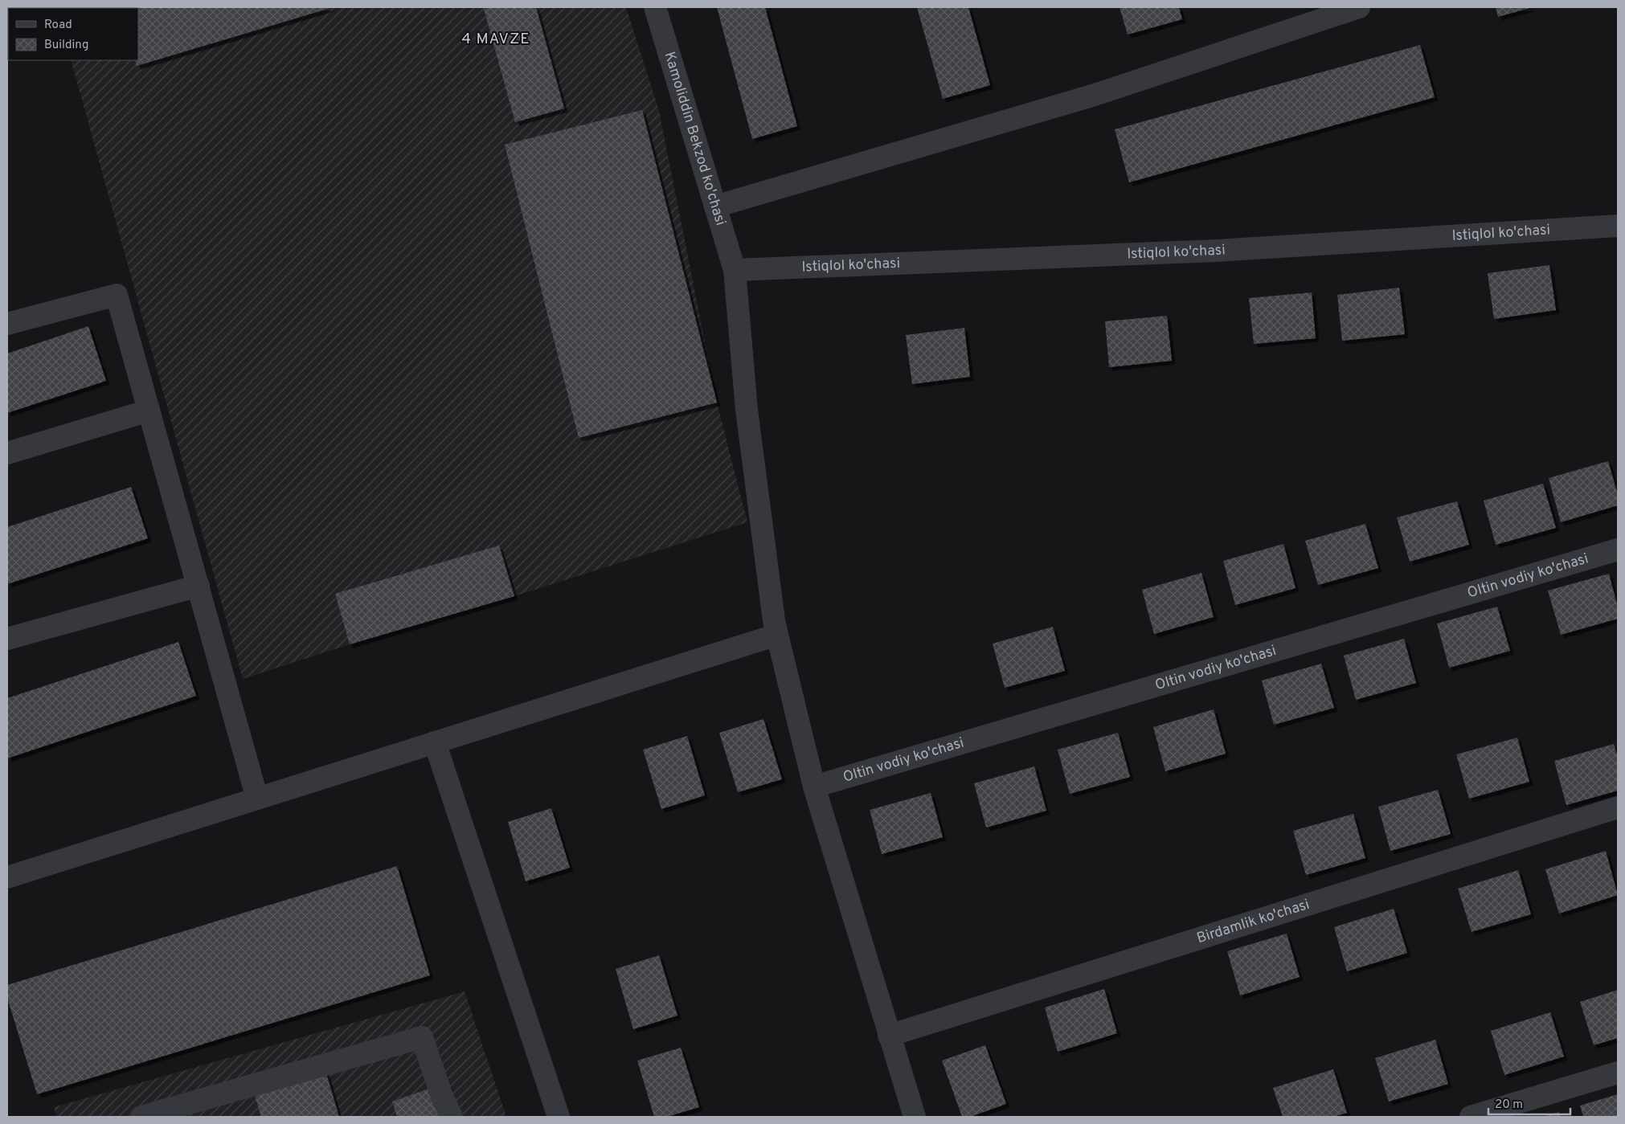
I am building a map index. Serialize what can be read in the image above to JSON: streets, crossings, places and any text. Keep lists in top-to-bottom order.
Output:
{
  "streets": {
    "street": [
      "Kamoliddin Bekzod ko'chasi",
      "Istiqlol ko'chasi",
      "Oltin vodiy ko'chasi",
      "Birdamlik ko'chasi"
    ]
  },
  "crossings": [
    ["Kamoliddin Bekzod ko'chasi", "Istiqlol ko'chasi"],
    ["Kamoliddin Bekzod ko'chasi", "Oltin vodiy ko'chasi"],
    ["Kamoliddin Bekzod ko'chasi", "Birdamlik ko'chasi"]
  ],
  "districts": ["4 MAVZE"],
  "legend": ["Road", "Building"],
  "scale_bar": "20 m"
}
